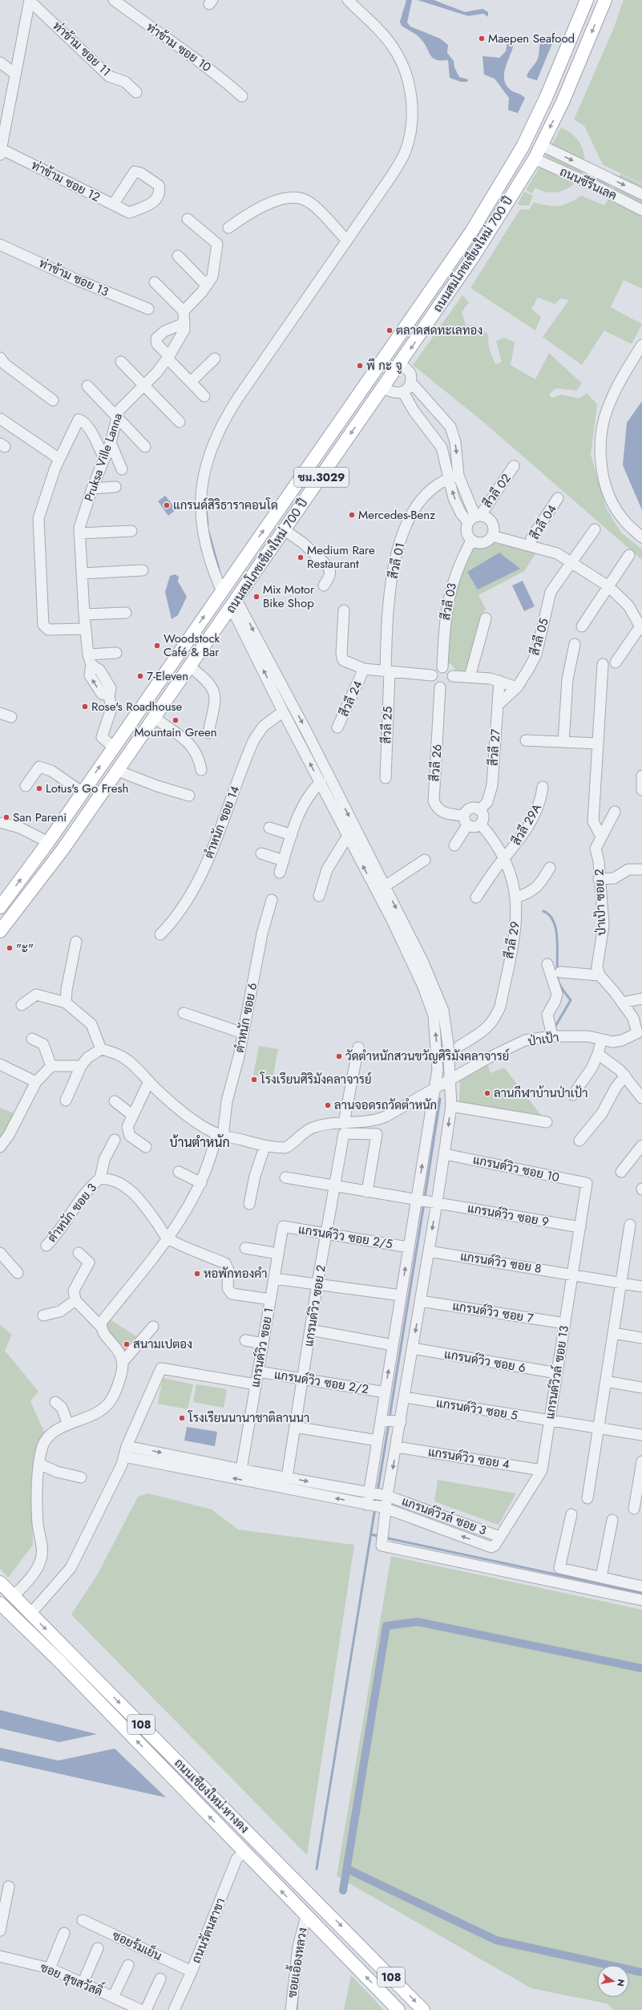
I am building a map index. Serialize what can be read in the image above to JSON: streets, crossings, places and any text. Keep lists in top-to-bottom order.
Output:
{
  "streets": {
    "main road": [
      "ถนนสมโภชเชียงใหม่ 700 ปี",
      "ชม.3029",
      "108",
      "ถนนเชียงใหม่-หางดง"
    ],
    "street": [
      "ท่าข้าม ซอย 10",
      "ท่าข้าม ซอย 11",
      "ท่าข้าม ซอย 12",
      "ถนนซีรีนเลค",
      "ท่าข้าม ซอย 13",
      "Pruksa Ville Lanna",
      "สีวลี 02",
      "สีวลี 04",
      "สีวลี 01",
      "สีวลี 03",
      "สีวลี 05",
      "สีวลี 24",
      "สีวลี 25",
      "สีวลี 27",
      "สีวลี 26",
      "ตำหนัก ซอย 14",
      "สีวลี 29A",
      "ป่าเป้า ซอย 2",
      "สีวลี 29",
      "ตำหนัก ซอย 6",
      "ป่าเป้า",
      "แกรนด์วิว ซอย 10",
      "ตำหนัก ซอย 3",
      "แกรนด์วิว ซอย 9",
      "แกรนด์วิว ซอย 2/5",
      "แกรนด์วิว ซอย 8",
      "แกรนด์วิว ซอย 2",
      "แกรนด์วิว ซอย 7",
      "แกรนด์วิว ซอย 1",
      "แกรนด์วิว ซอย 6",
      "แกรนด์วิวล์ ซอย 13",
      "แกรนด์วิว ซอย 2/2",
      "แกรนด์วิว ซอย 5",
      "แกรนด์วิว ซอย 4",
      "แกรนด์วิวล์ ซอย 3",
      "ถนนรัตนสาขา",
      "ซอยร้มเย็น",
      "ซอยเอื้องหลวง",
      "ซอย สุขสวัสดิ์"
    ]
  },
  "crossings": [
    ["ถนนซีรีนเลค", "ถนนสมโภชเชียงใหม่ 700 ปี"],
    ["ถนนสมโภชเชียงใหม่ 700 ปี", "Pruksa Ville Lanna"],
    ["สีวลี 02", "สีวลี 03"],
    ["สีวลี 01", "สีวลี 25"],
    ["สีวลี 03", "สีวลี 26"],
    ["สีวลี 05", "สีวลี 27"],
    ["สีวลี 27", "สีวลี 26"],
    ["สีวลี 27", "สีวลี 29"],
    ["สีวลี 26", "สีวลี 29"],
    ["สีวลี 29A", "สีวลี 29"],
    ["ตำหนัก ซอย 6", "ป่าเป้า"],
    ["ตำหนัก ซอย 6", "ตำหนัก ซอย 3"],
    ["แกรนด์วิว ซอย 10", "แกรนด์วิวล์ ซอย 13"],
    ["แกรนด์วิว ซอย 9", "แกรนด์วิว ซอย 2"],
    ["แกรนด์วิว ซอย 9", "แกรนด์วิวล์ ซอย 13"],
    ["แกรนด์วิว ซอย 2/5", "แกรนด์วิว ซอย 2"],
    ["แกรนด์วิว ซอย 2/5", "แกรนด์วิว ซอย 1"],
    ["แกรนด์วิว ซอย 8", "แกรนด์วิวล์ ซอย 13"],
    ["แกรนด์วิว ซอย 2", "แกรนด์วิว ซอย 2/2"],
    ["แกรนด์วิว ซอย 2", "แกรนด์วิวล์ ซอย 3"],
    ["แกรนด์วิว ซอย 7", "แกรนด์วิวล์ ซอย 13"],
    ["แกรนด์วิว ซอย 1", "แกรนด์วิว ซอย 2/2"],
    ["แกรนด์วิว ซอย 1", "แกรนด์วิวล์ ซอย 3"],
    ["แกรนด์วิว ซอย 6", "แกรนด์วิวล์ ซอย 13"],
    ["แกรนด์วิวล์ ซอย 13", "แกรนด์วิว ซอย 5"],
    ["แกรนด์วิวล์ ซอย 13", "แกรนด์วิว ซอย 4"],
    ["ถนนเชียงใหม่-หางดง", "ถนนรัตนสาขา"],
    ["ถนนเชียงใหม่-หางดง", "ซอยเอื้องหลวง"],
    ["ถนนรัตนสาขา", "ซอยร้มเย็น"]
  ],
  "districts": ["บ้านตำหนัก"],
  "places": [
    "Maepen Seafood",
    "ตลาดสดทะเลทอง",
    "พี กะ จู",
    "แกรนด์สิริธาราคอนโด",
    "Mercedes-Benz",
    "Medium Rare Restaurant",
    "Mix Motor Bike Shop",
    "Woodstock Café & Bar",
    "7-Eleven",
    "Rose's Roadhouse",
    "Mountain Green",
    "Lotus's Go Fresh",
    "San Pareni",
    "\"ะ\"",
    "วัดตำหนักสวนขวัญศิริมังคลาจารย์",
    "โรงเรียนศิริมังคลาจารย์",
    "ลานกีฬาบ้านป่าเป้า",
    "ลานจอดรถวัดตำหนัก",
    "หอพักทองคำ",
    "สนามเปตอง",
    "โรงเรียนนานาชาติลานนา"
  ],
  "north": "right"
}
